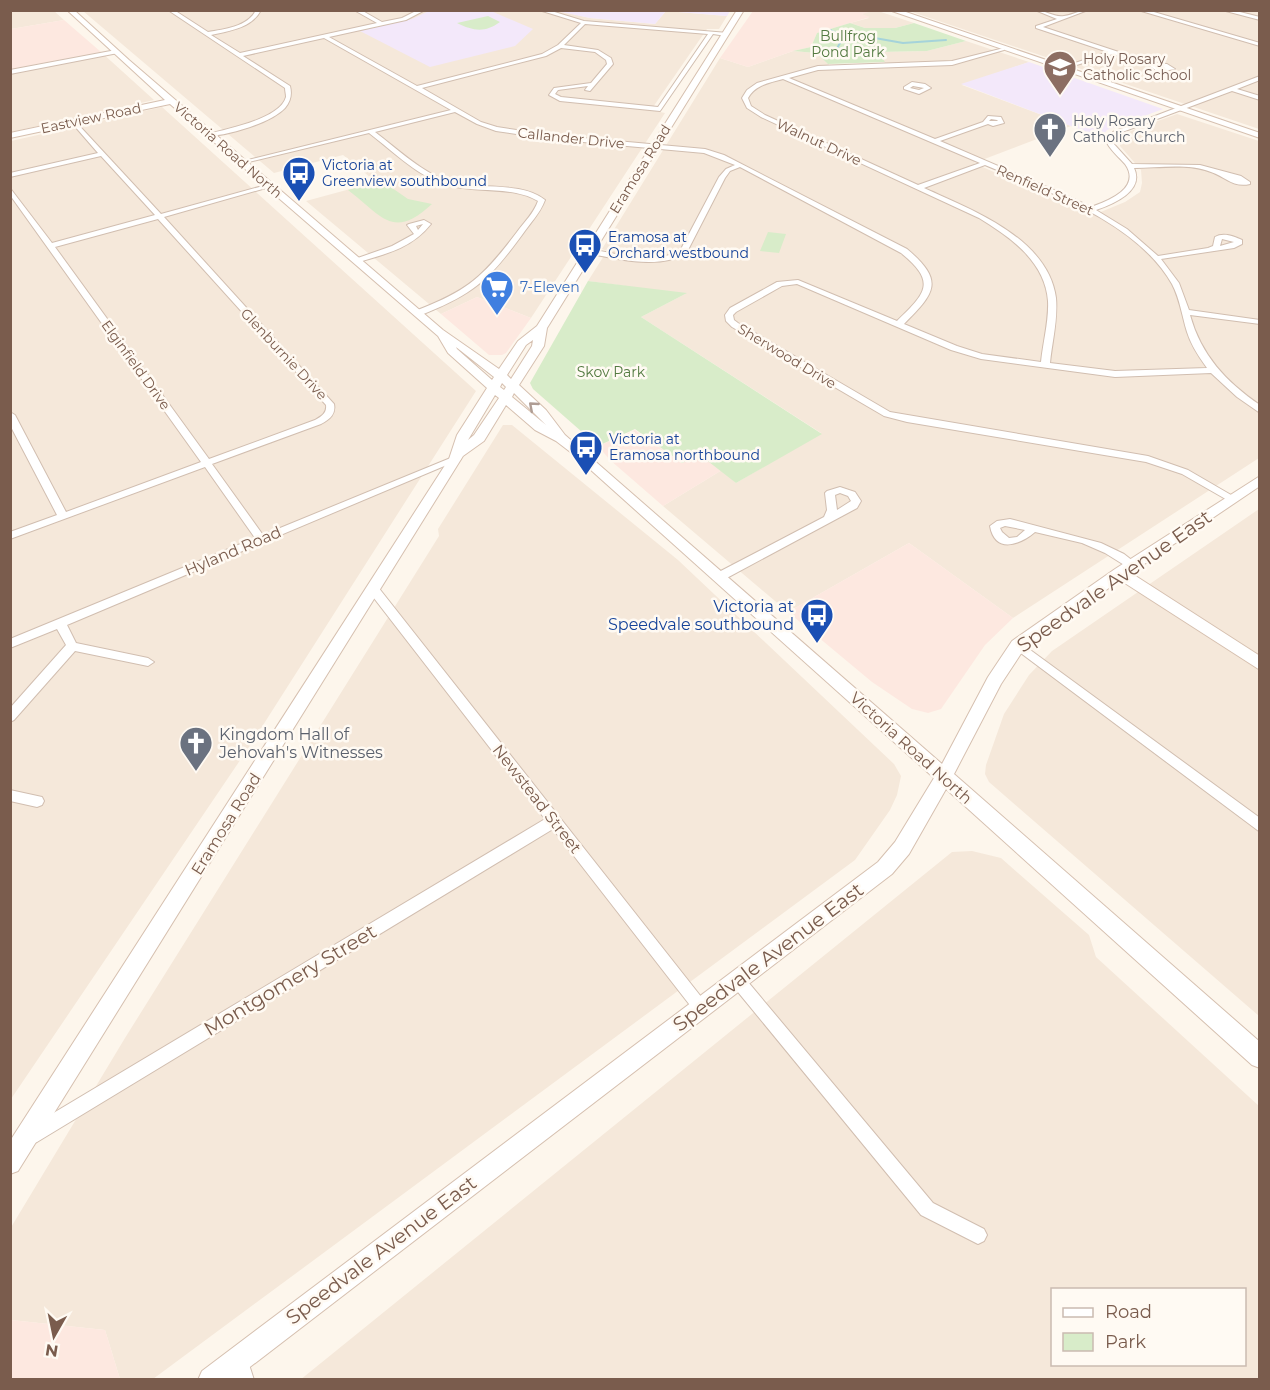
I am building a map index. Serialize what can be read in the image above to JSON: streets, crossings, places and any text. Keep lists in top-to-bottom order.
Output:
{
  "streets": {
    "main road": [
      "Eastview Road",
      "Victoria Road North",
      "Eramosa Road",
      "Speedvale Avenue East"
    ],
    "street": [
      "Callander Drive",
      "Walnut Drive",
      "Renfield Street",
      "Glenburnie Drive",
      "Sherwood Drive",
      "Elginfield Drive",
      "Hyland Road",
      "Newstead Street",
      "Montgomery Street"
    ]
  },
  "crossings": [
    ["Eastview Road", "Victoria Road North"],
    ["Eastview Road", "Glenburnie Drive"],
    ["Callander Drive", "Eramosa Road"],
    ["Callander Drive", "Sherwood Drive"],
    ["Walnut Drive", "Renfield Street"],
    ["Walnut Drive", "Sherwood Drive"],
    ["Victoria Road North", "Eramosa Road"],
    ["Victoria Road North", "Speedvale Avenue East"],
    ["Eramosa Road", "Hyland Road"],
    ["Eramosa Road", "Newstead Street"],
    ["Eramosa Road", "Montgomery Street"],
    ["Renfield Street", "Sherwood Drive"],
    ["Glenburnie Drive", "Elginfield Drive"],
    ["Sherwood Drive", "Speedvale Avenue East"],
    ["Elginfield Drive", "Hyland Road"],
    ["Speedvale Avenue East", "Newstead Street"],
    ["Newstead Street", "Montgomery Street"]
  ],
  "parks": ["Bullfrog Pond Park", "Skov Park"],
  "places": {
    "school or university": ["Holy Rosary Catholic School"],
    "church": ["Holy Rosary Catholic Church", "Kingdom Hall of Jehovah's Witnesses"],
    "bus stop": [
      "Victoria at Greenview southbound",
      "Eramosa at Orchard westbound",
      "Victoria at Eramosa northbound",
      "Victoria at Speedvale southbound"
    ],
    "supermarket": ["7-Eleven"]
  },
  "legend": ["Road", "Park"],
  "north": "bottom"
}
